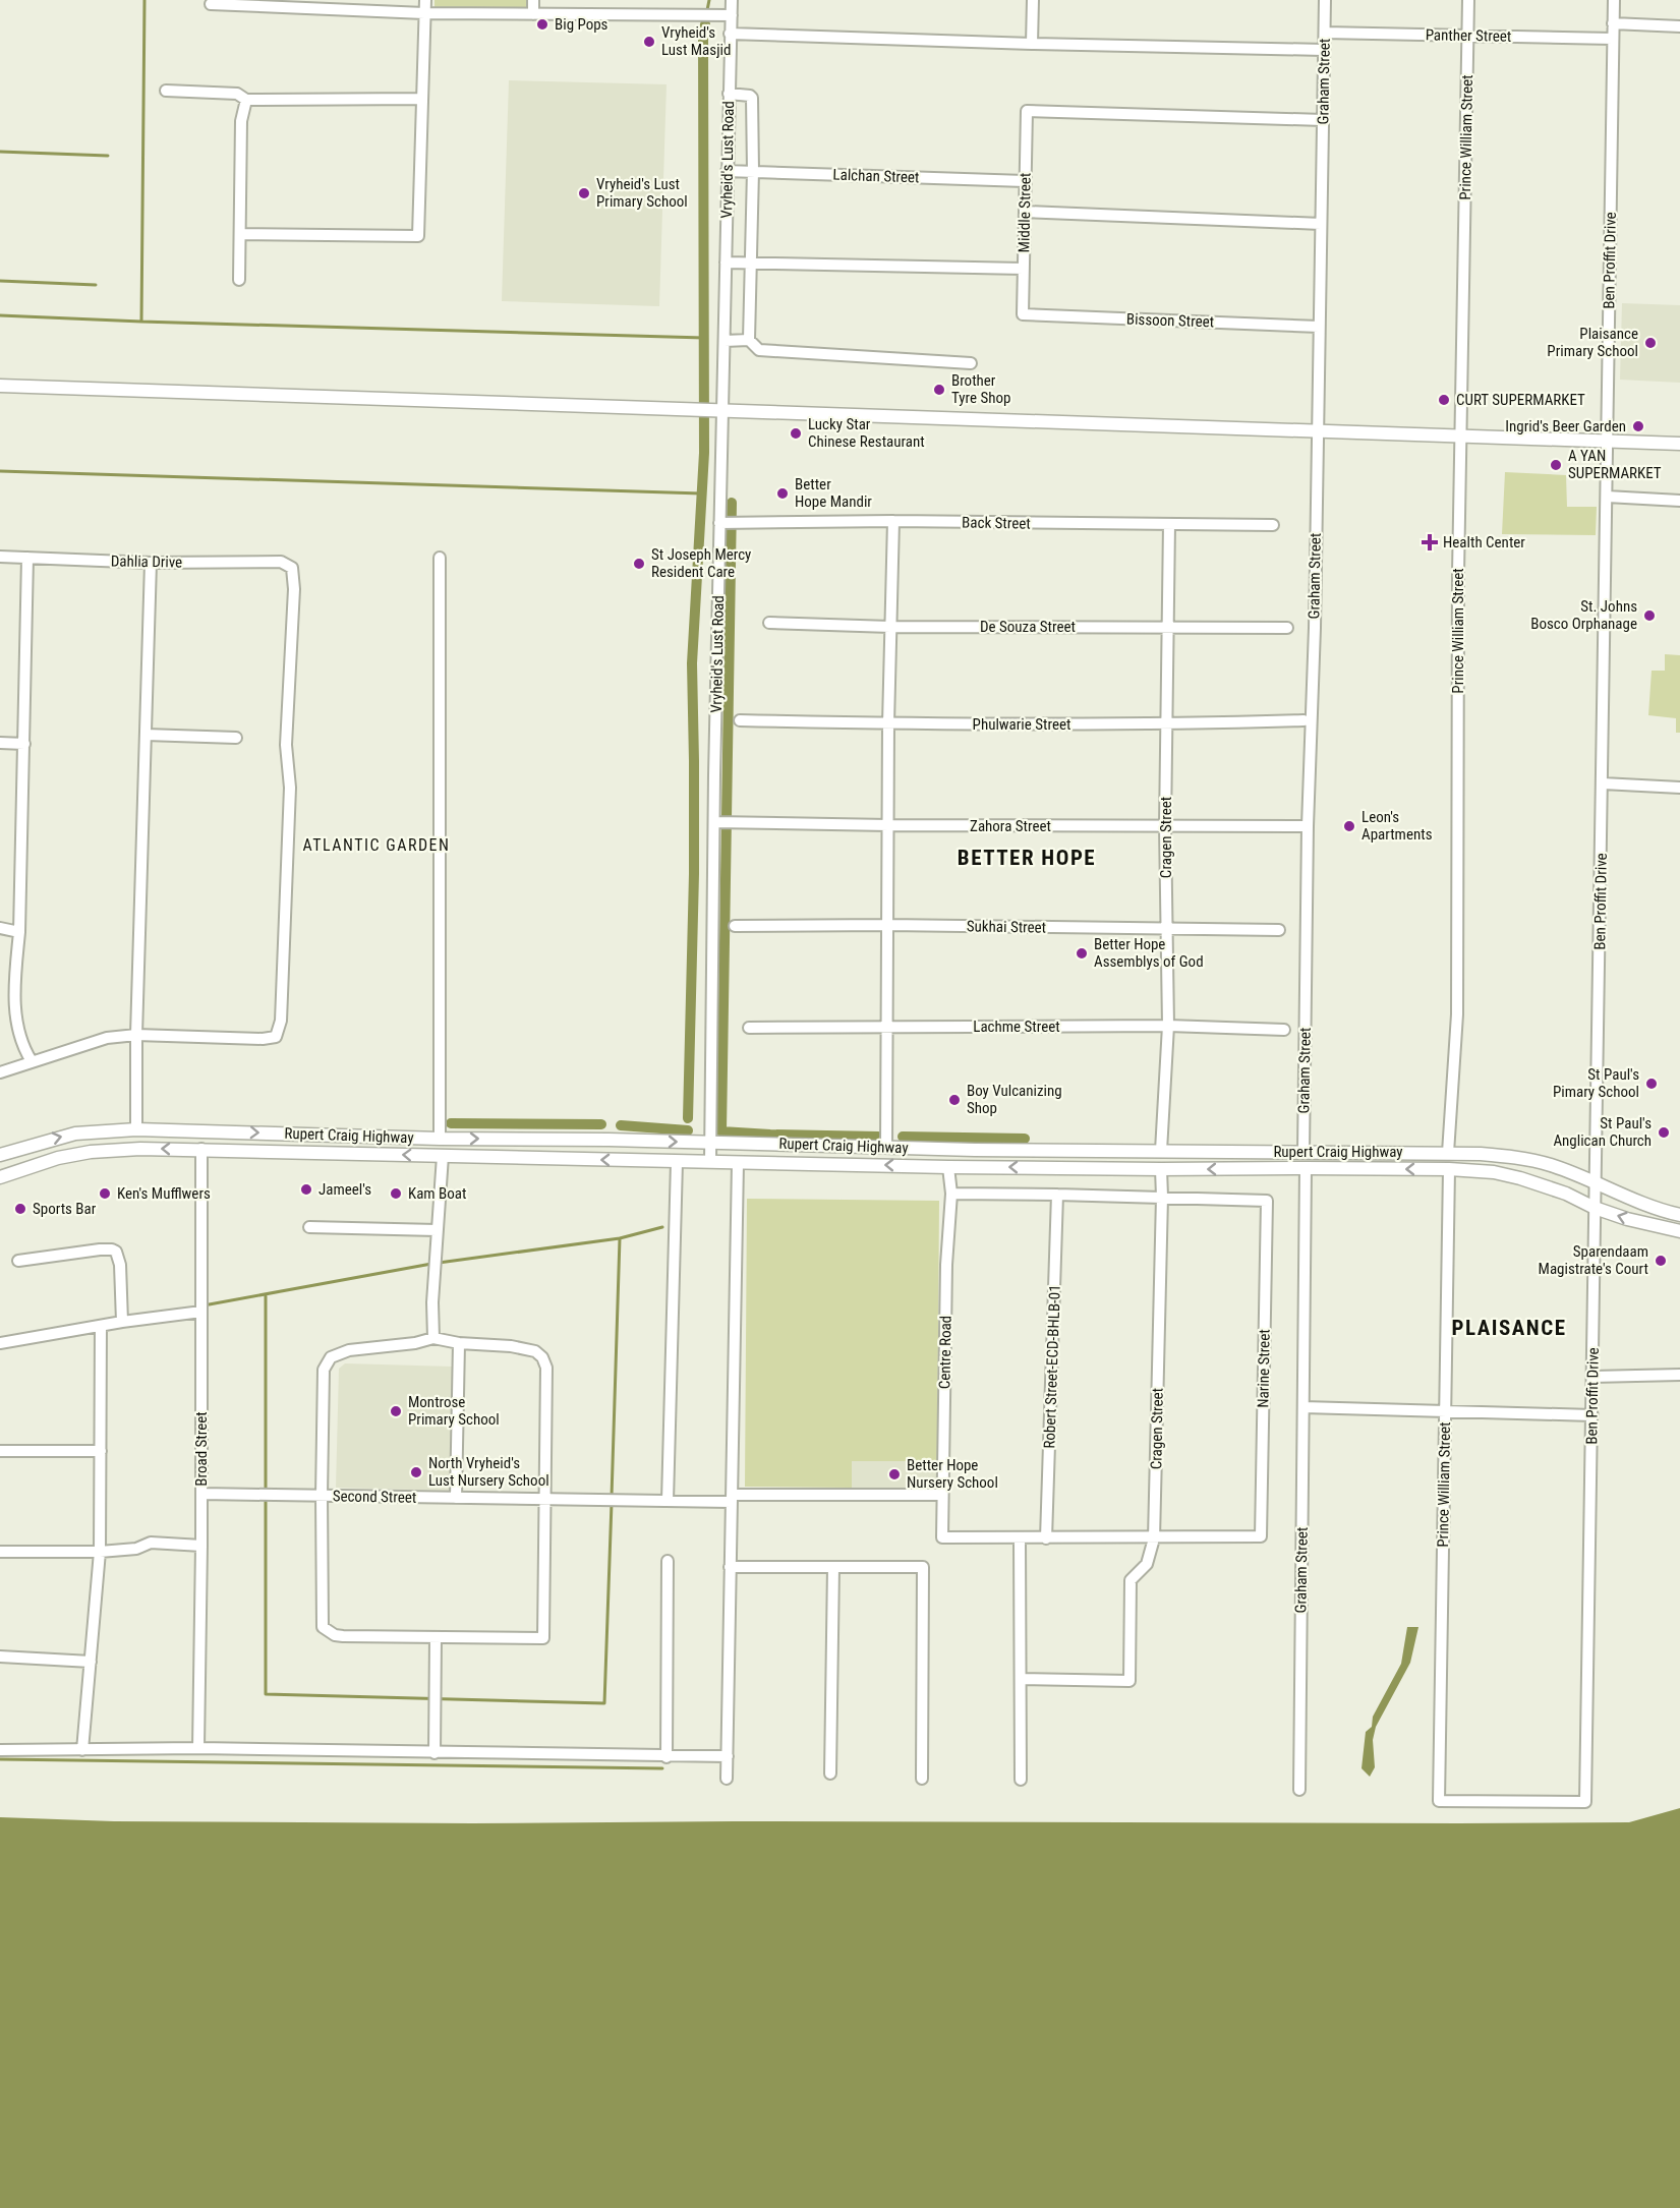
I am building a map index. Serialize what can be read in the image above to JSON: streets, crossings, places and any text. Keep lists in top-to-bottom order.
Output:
{
  "streets": {
    "main road": ["Rupert Craig Highway"],
    "street": [
      "Panther Street",
      "Graham Street",
      "Prince William Street",
      "Vryheid's Lust Road",
      "Lalchan Street",
      "Middle Street",
      "Ben Proffit Drive",
      "Bissoon Street",
      "Back Street",
      "Dahlia Drive",
      "De Souza Street",
      "Phulwarie Street",
      "Zahora Street",
      "Cragen Street",
      "Sukhai Street",
      "Lachme Street",
      "Centre Road",
      "Robert Street-ECD-BHLB-01",
      "Narine Street",
      "Broad Street",
      "Second Street"
    ]
  },
  "crossings": [
    ["Panther Street", "Graham Street"],
    ["Panther Street", "Prince William Street"],
    ["Panther Street", "Ben Proffit Drive"],
    ["Graham Street", "Middle Street"],
    ["Graham Street", "Bissoon Street"],
    ["Graham Street", "Zahora Street"],
    ["Graham Street", "Rupert Craig Highway"],
    ["Prince William Street", "Ben Proffit Drive"],
    ["Prince William Street", "Rupert Craig Highway"],
    ["Vryheid's Lust Road", "Lalchan Street"],
    ["Vryheid's Lust Road", "Back Street"],
    ["Vryheid's Lust Road", "Zahora Street"],
    ["Vryheid's Lust Road", "Rupert Craig Highway"],
    ["Lalchan Street", "Middle Street"],
    ["Middle Street", "Bissoon Street"],
    ["Ben Proffit Drive", "Rupert Craig Highway"],
    ["Back Street", "Cragen Street"],
    ["De Souza Street", "Cragen Street"],
    ["Phulwarie Street", "Cragen Street"],
    ["Zahora Street", "Cragen Street"],
    ["Cragen Street", "Sukhai Street"],
    ["Cragen Street", "Lachme Street"],
    ["Cragen Street", "Rupert Craig Highway"],
    ["Cragen Street", "Narine Street"],
    ["Rupert Craig Highway", "Centre Road"],
    ["Rupert Craig Highway", "Broad Street"],
    ["Centre Road", "Second Street"],
    ["Broad Street", "Second Street"]
  ],
  "districts": ["ATLANTIC GARDEN", "BETTER HOPE", "PLAISANCE"],
  "places": {
    "other": [
      "Big Pops",
      "Vryheid's Lust Masjid",
      "Vryheid's Lust Primary School",
      "Plaisance Primary School",
      "Brother Tyre Shop",
      "CURT SUPERMARKET",
      "Ingrid's Beer Garden",
      "Lucky Star Chinese Restaurant",
      "A YAN SUPERMARKET",
      "Better Hope Mandir",
      "St Joseph Mercy Resident Care",
      "St. Johns Bosco Orphanage",
      "Leon's Apartments",
      "Better Hope Assemblys of God",
      "St Paul's Pimary School",
      "Boy Vulcanizing Shop",
      "St Paul's Anglican Church",
      "Jameel's",
      "Ken's Mufflwers",
      "Kam Boat",
      "Sports Bar",
      "Sparendaam Magistrate's Court",
      "Montrose Primary School",
      "North Vryheid's Lust Nursery School",
      "Better Hope Nursery School"
    ],
    "health": ["Health Center"]
  }
}
